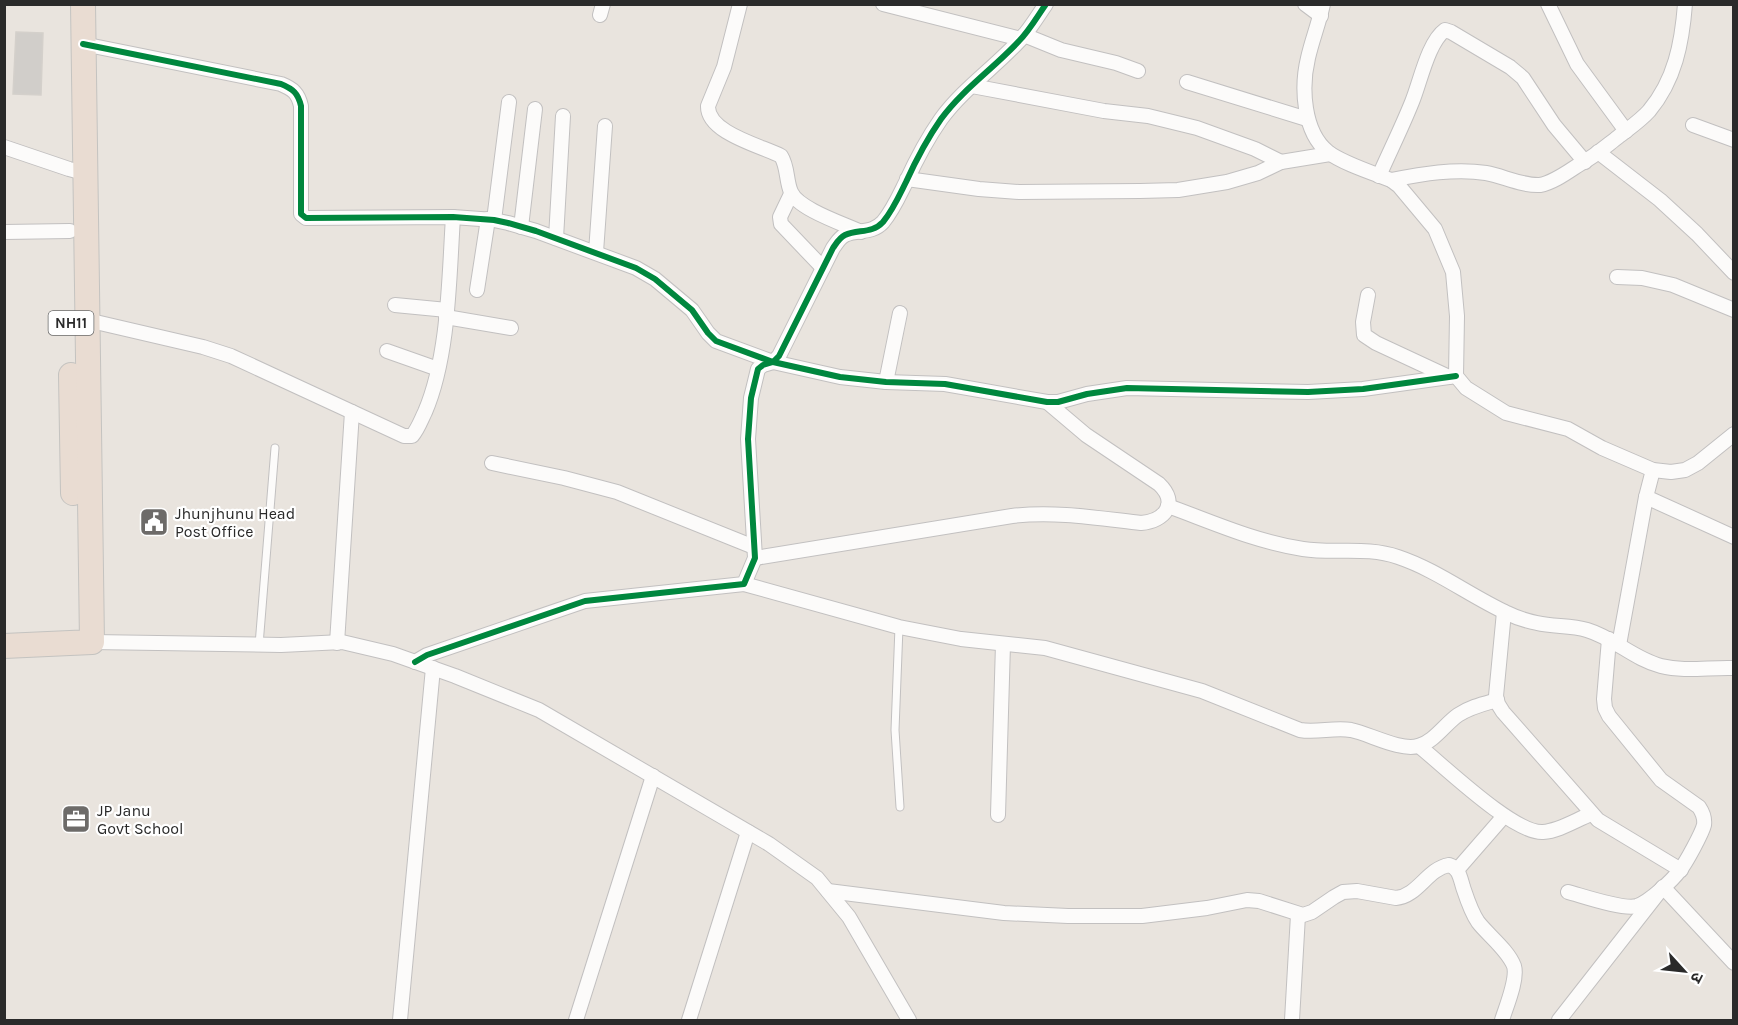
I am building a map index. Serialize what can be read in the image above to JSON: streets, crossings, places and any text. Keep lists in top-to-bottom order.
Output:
{
  "streets": {
    "highway": ["NH11"]
  },
  "places": {
    "public building": ["Jhunjhunu Head Post Office"],
    "office": ["JP Janu Govt School"]
  },
  "north": "bottom right"
}
